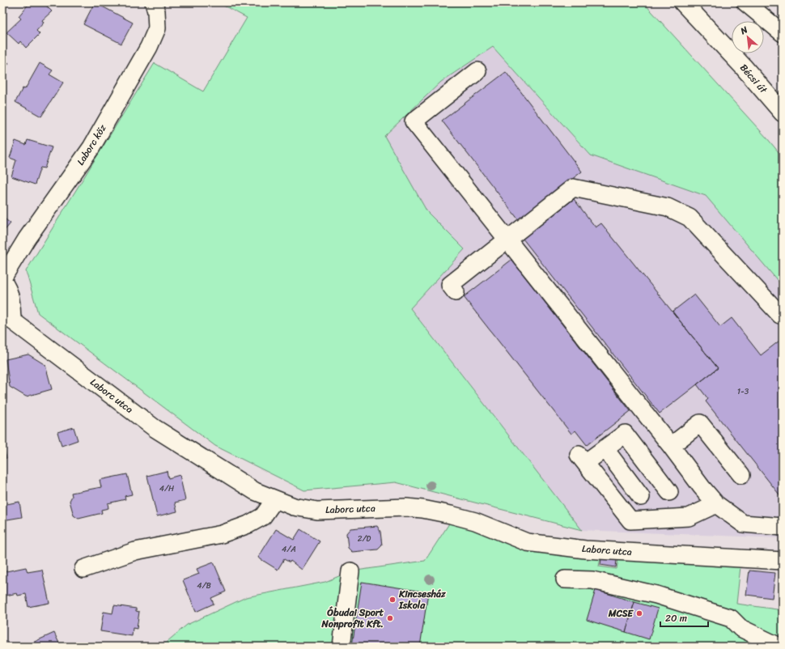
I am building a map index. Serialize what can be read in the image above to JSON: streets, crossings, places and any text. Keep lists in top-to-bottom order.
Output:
{
  "streets": {
    "main road": ["Bécsi út"],
    "street": ["Laborc köz", "Laborc utca"]
  },
  "places": ["Kincsesház Iskola", "MCSE", "Óbudai Sport Nonprofit Kft."],
  "house_numbers": [
    "1-3",
    "4/H",
    "2/D",
    "4/A",
    "4/B"
  ],
  "scale_bar": "20 m",
  "north": "top left"
}
